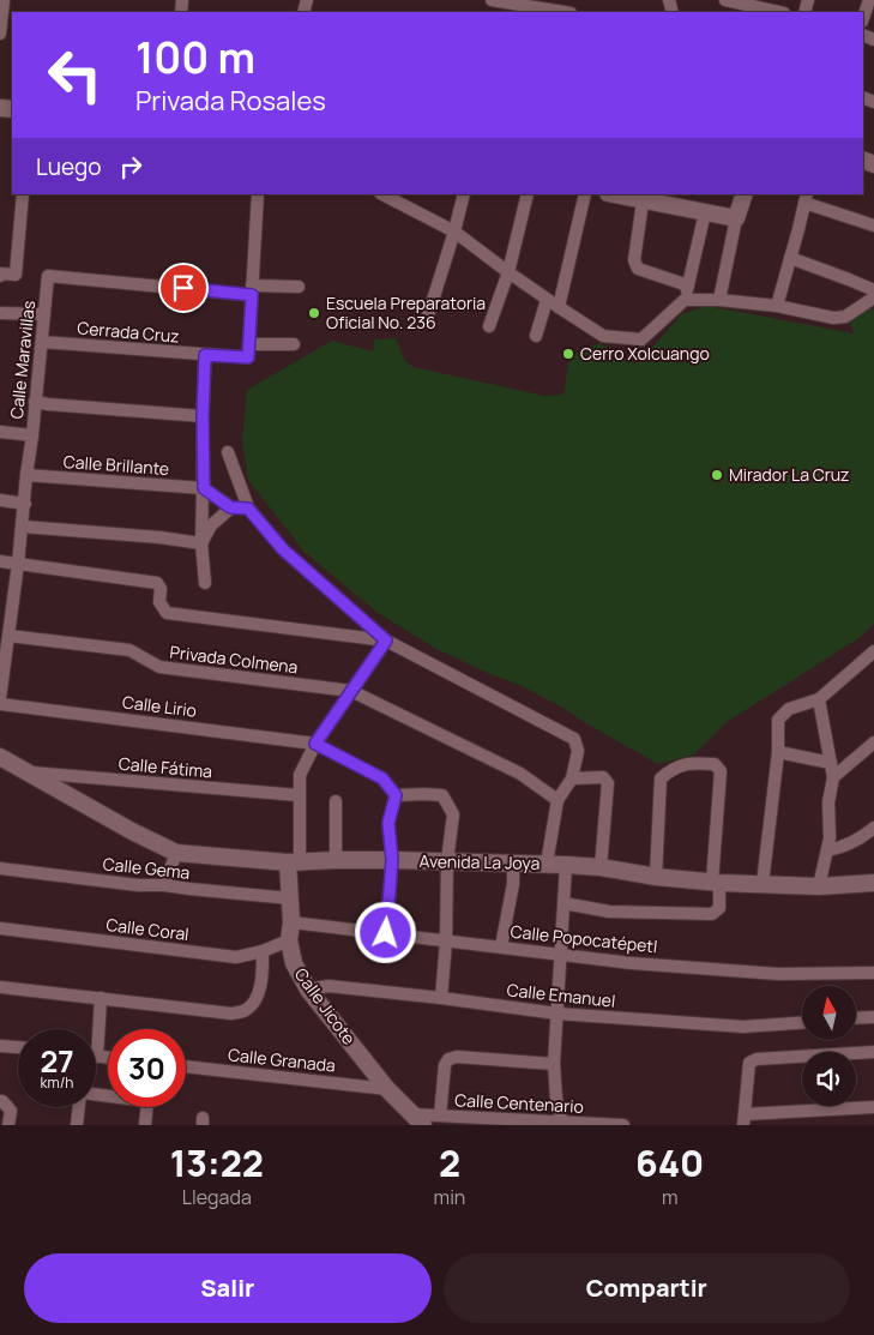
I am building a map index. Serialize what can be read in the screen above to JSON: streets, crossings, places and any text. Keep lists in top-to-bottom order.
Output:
{
  "streets": {
    "main road": ["Avenida La Joya", "Calle Jicote"],
    "street": [
      "Cerrada Cruz",
      "Calle Maravillas",
      "Calle Brillante",
      "Privada Colmena",
      "Calle Lirio",
      "Calle Fátima",
      "Calle Gema",
      "Calle Coral",
      "Calle Popocatépetl",
      "Calle Emanuel",
      "Calle Granada",
      "Calle Centenario"
    ]
  },
  "crossings": [
    ["Cerrada Cruz", "Calle Maravillas"],
    ["Calle Maravillas", "Calle Brillante"],
    ["Calle Maravillas", "Privada Colmena"],
    ["Calle Fátima", "Avenida La Joya"],
    ["Avenida La Joya", "Calle Jicote"],
    ["Calle Gema", "Calle Jicote"],
    ["Calle Coral", "Calle Jicote"],
    ["Calle Popocatépetl", "Calle Jicote"],
    ["Calle Emanuel", "Calle Jicote"],
    ["Calle Jicote", "Calle Granada"],
    ["Calle Jicote", "Calle Centenario"]
  ],
  "places": ["Escuela Preparatoria Oficial No. 236", "Cerro Xolcuango", "Mirador La Cruz"],
  "north": "top",
  "page": {
    "turn": ["100 m", "Privada Rosales"],
    "then": "Luego",
    "speed": "27 km/h",
    "limit": "30",
    "eta": [
      "13:22",
      "Llegada",
      "2",
      "min",
      "640",
      "m"
    ],
    "buttons": ["Salir", "Compartir"]
  }
}
